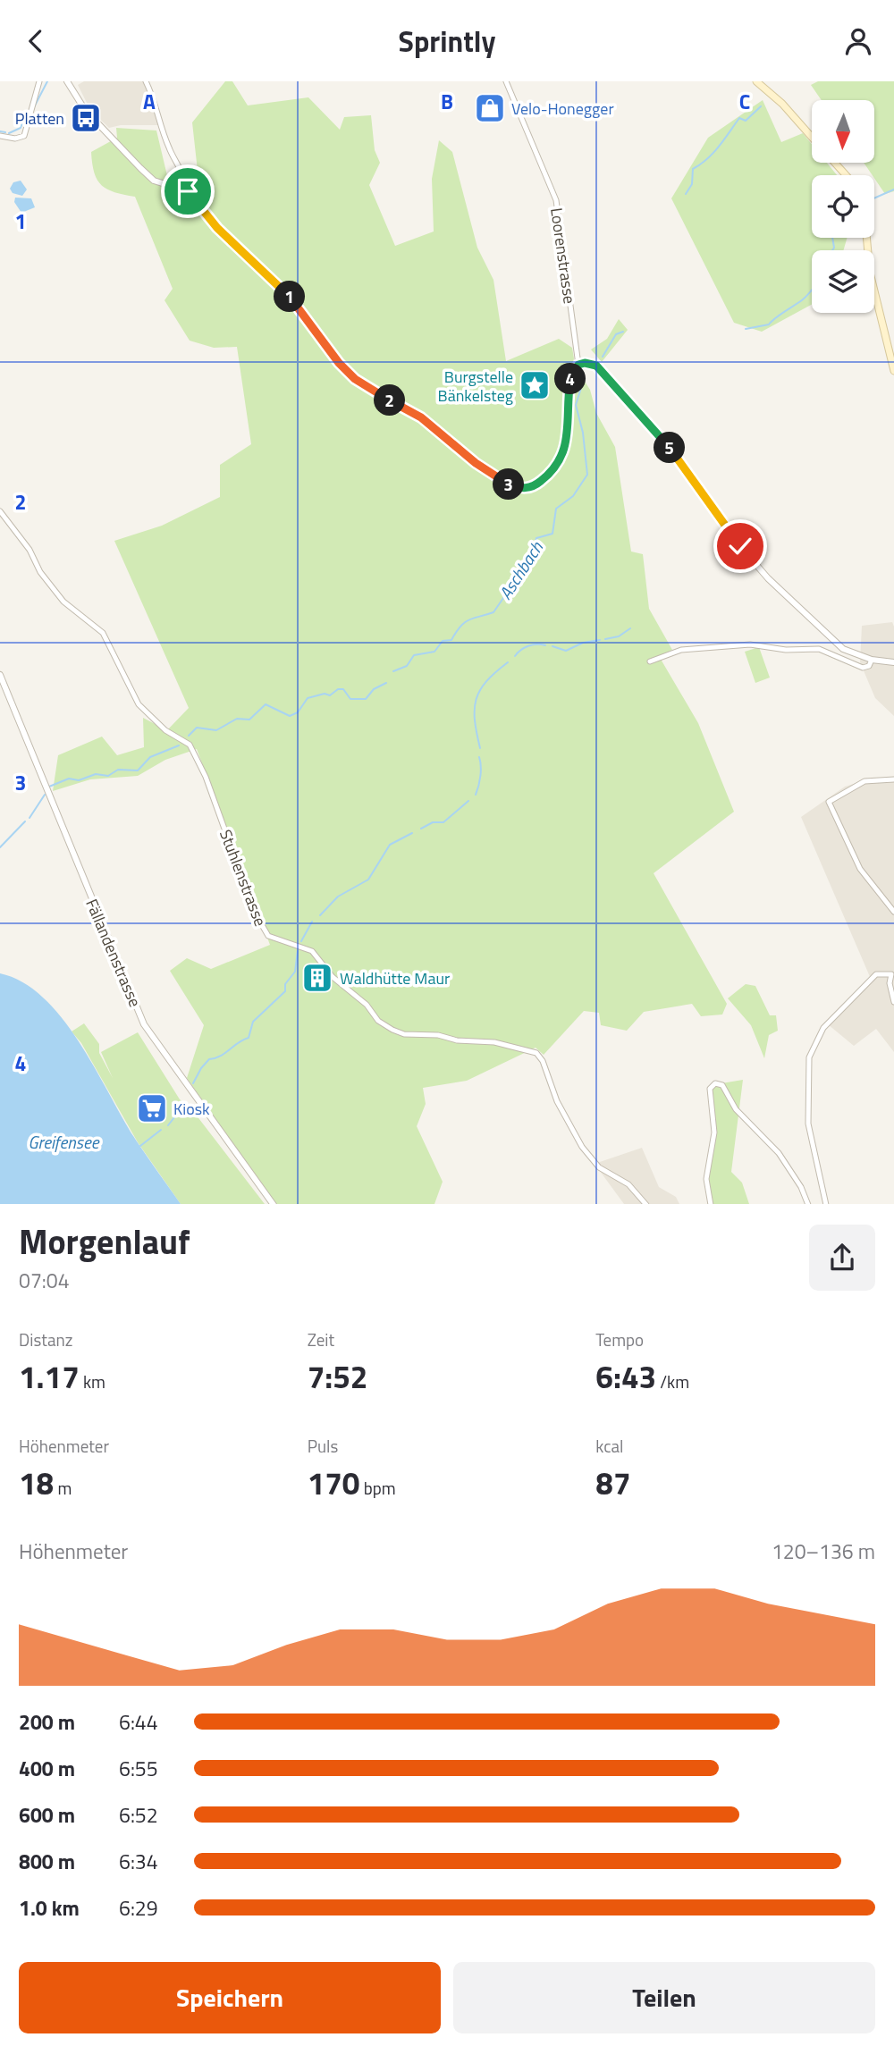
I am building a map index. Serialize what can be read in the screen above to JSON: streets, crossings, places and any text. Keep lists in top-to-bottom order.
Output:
{
  "streets": {
    "street": ["Loorenstrasse", "Stuhlenstrasse", "Fällandenstrasse"]
  },
  "water": ["Aschbach", "Greifensee"],
  "places": {
    "shop": ["Velo-Honegger"],
    "bus stop": ["Platten"],
    "place": ["Burgstelle Bänkelsteg"],
    "building": ["Waldhütte Maur"],
    "supermarket": ["Kiosk"]
  },
  "north": "bottom",
  "page": {
    "header": "Sprintly",
    "pins": [
      "1",
      "4",
      "2",
      "5",
      "3"
    ],
    "heading": ["Morgenlauf", "07:04"],
    "stats": [
      ["Distanz", "1.17 km"],
      ["Zeit", "7:52"],
      ["Tempo", "6:43 /km"],
      ["Höhenmeter", "18 m"],
      ["Puls", "170 bpm"],
      ["kcal", "87"]
    ],
    "chart": ["Höhenmeter", "120–136 m"],
    "list": [
      {
        "name": "200 m",
        "note": "6:44"
      },
      {
        "name": "400 m",
        "note": "6:55"
      },
      {
        "name": "600 m",
        "note": "6:52"
      },
      {
        "name": "800 m",
        "note": "6:34"
      },
      {
        "name": "1.0 km",
        "note": "6:29"
      }
    ],
    "buttons": ["Speichern", "Teilen"]
  },
  "grid": {
    "columns": ["A", "B", "C"],
    "rows": [
      "1",
      "2",
      "3",
      "4"
    ]
  }
}
